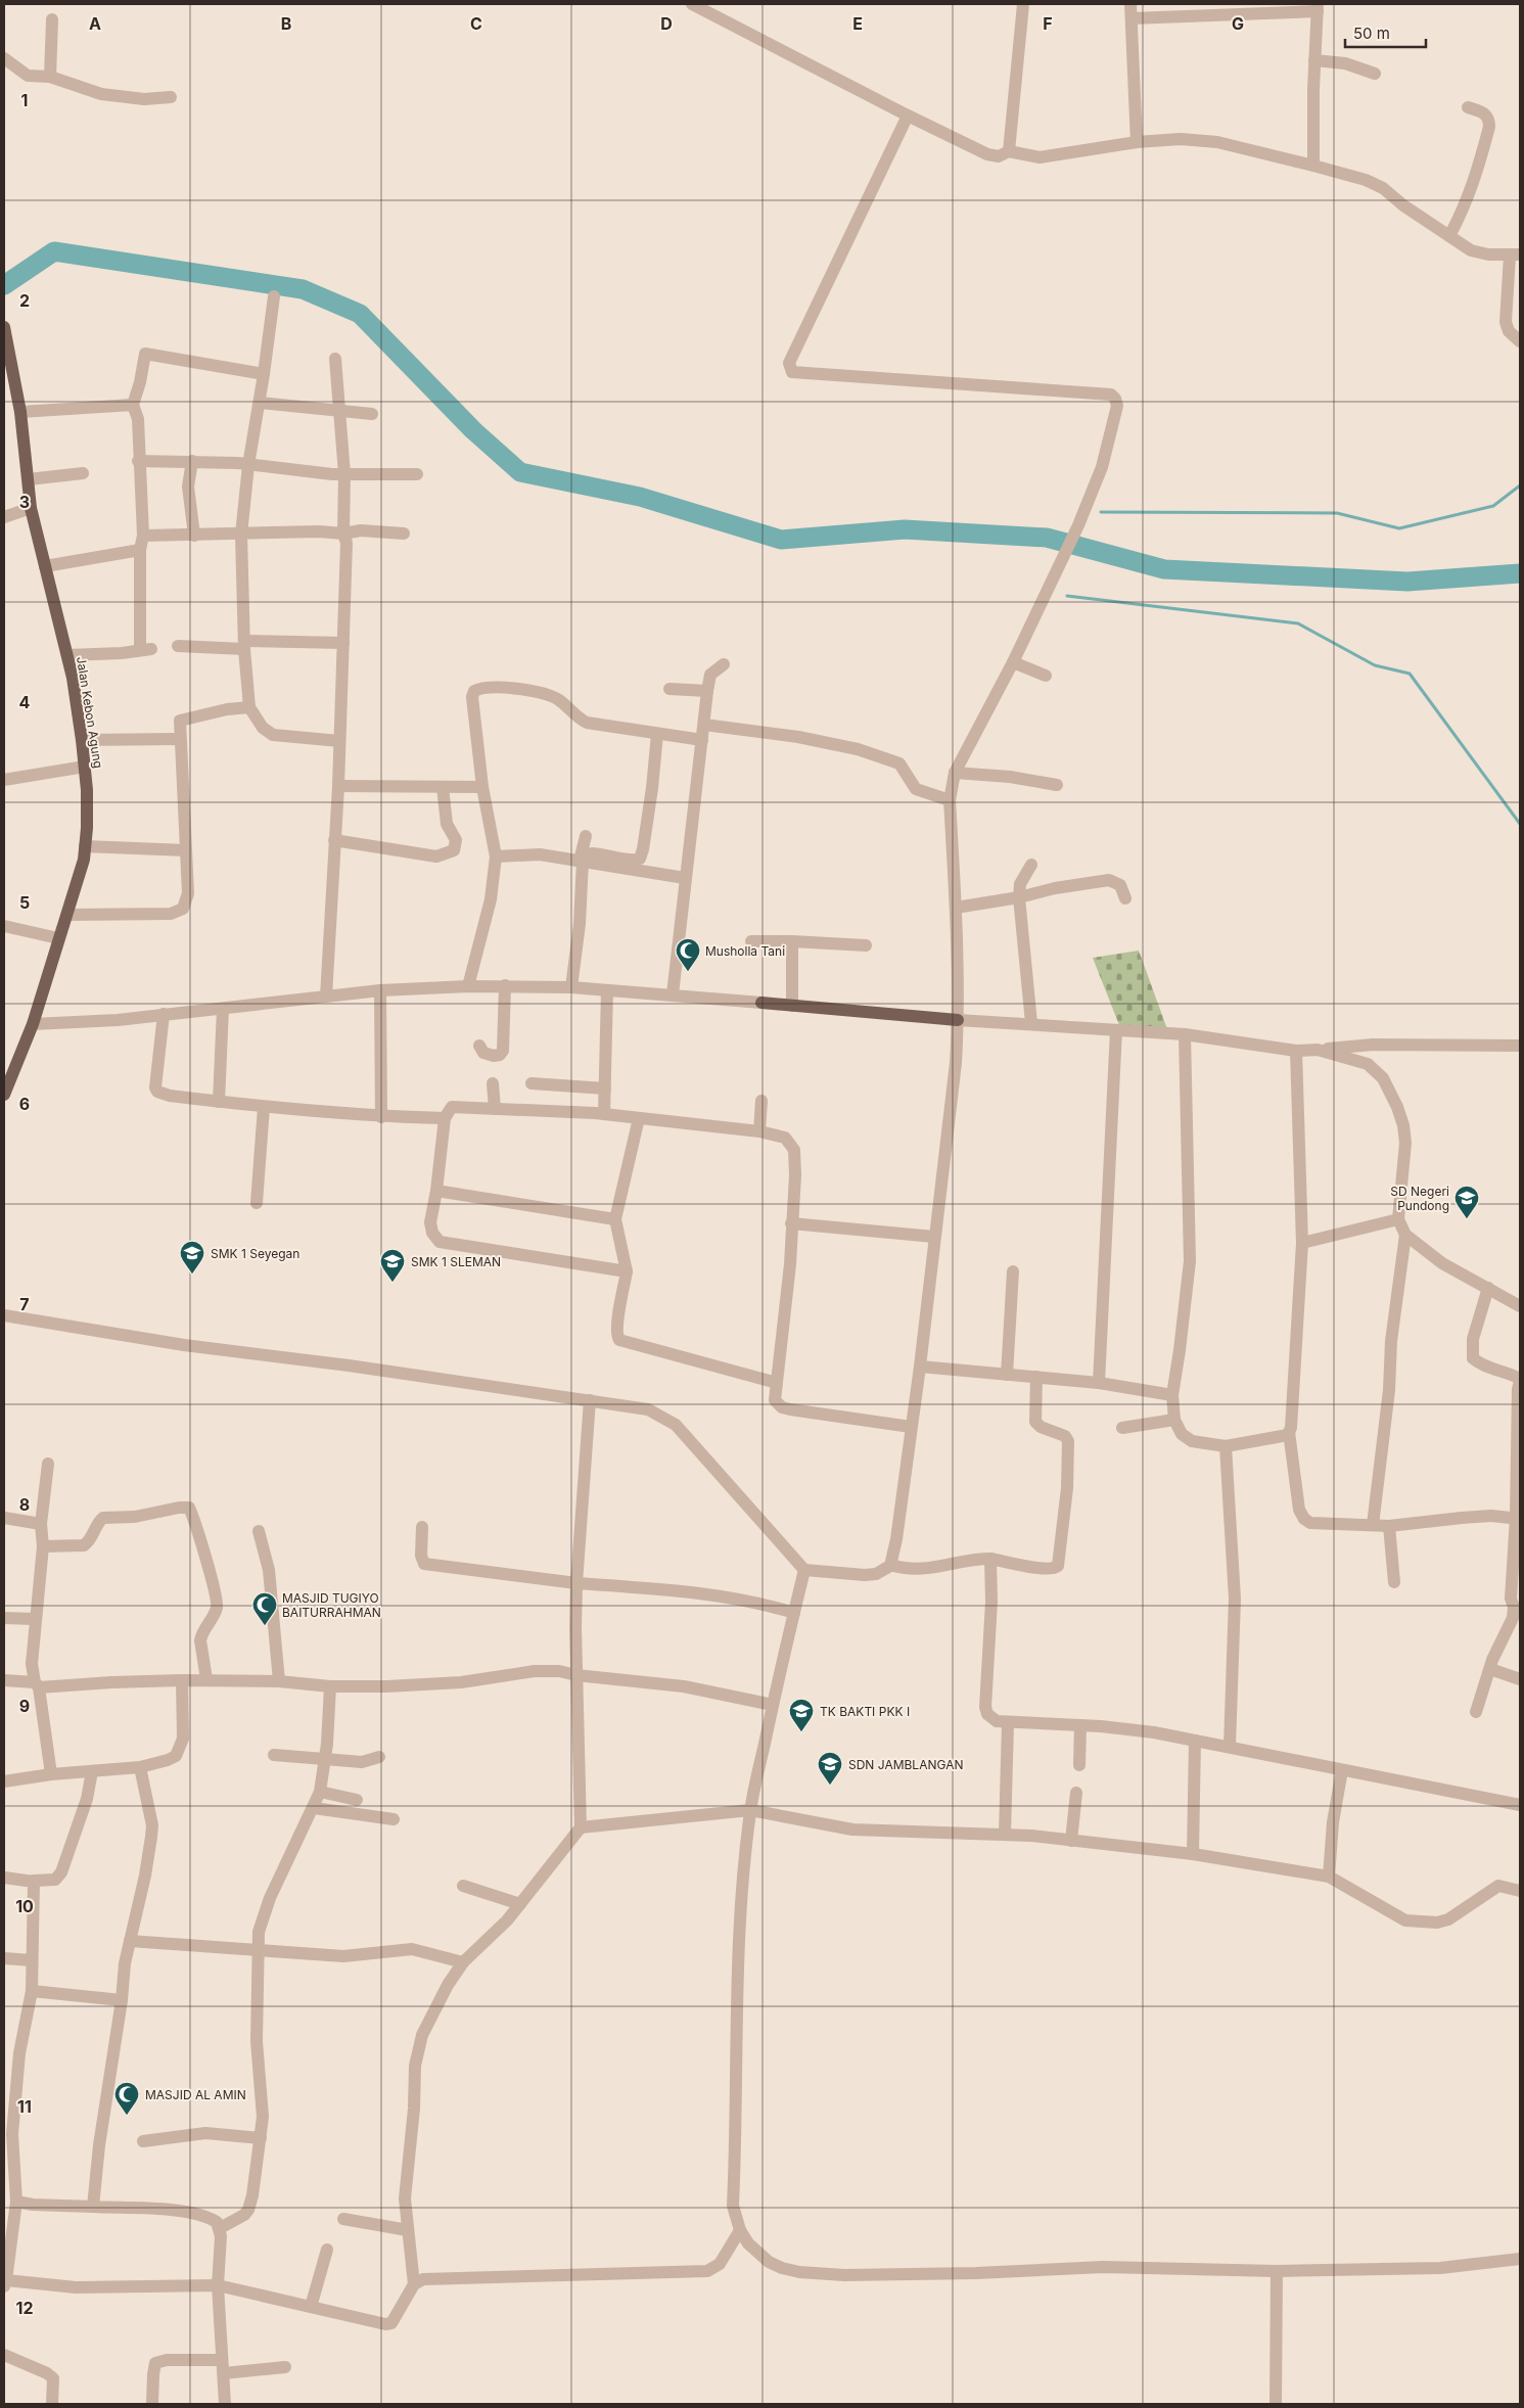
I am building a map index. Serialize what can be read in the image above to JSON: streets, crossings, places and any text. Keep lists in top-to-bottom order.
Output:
{
  "streets": {
    "main road": ["Jalan Kebon Agung"]
  },
  "places": {
    "mosque": ["Musholla Tani", "MASJID TUGIYO BAITURRAHMAN", "MASJID AL AMIN"],
    "school or university": [
      "SD Negeri Pundong",
      "SMK 1 Seyegan",
      "SMK 1 SLEMAN",
      "TK BAKTI PKK I",
      "SDN JAMBLANGAN"
    ]
  },
  "scale_bar": "50 m",
  "grid": {
    "columns": [
      "A",
      "B",
      "C",
      "D",
      "E",
      "F",
      "G"
    ],
    "rows": [
      "1",
      "2",
      "3",
      "4",
      "5",
      "6",
      "7",
      "8",
      "9",
      "10",
      "11",
      "12"
    ]
  }
}
